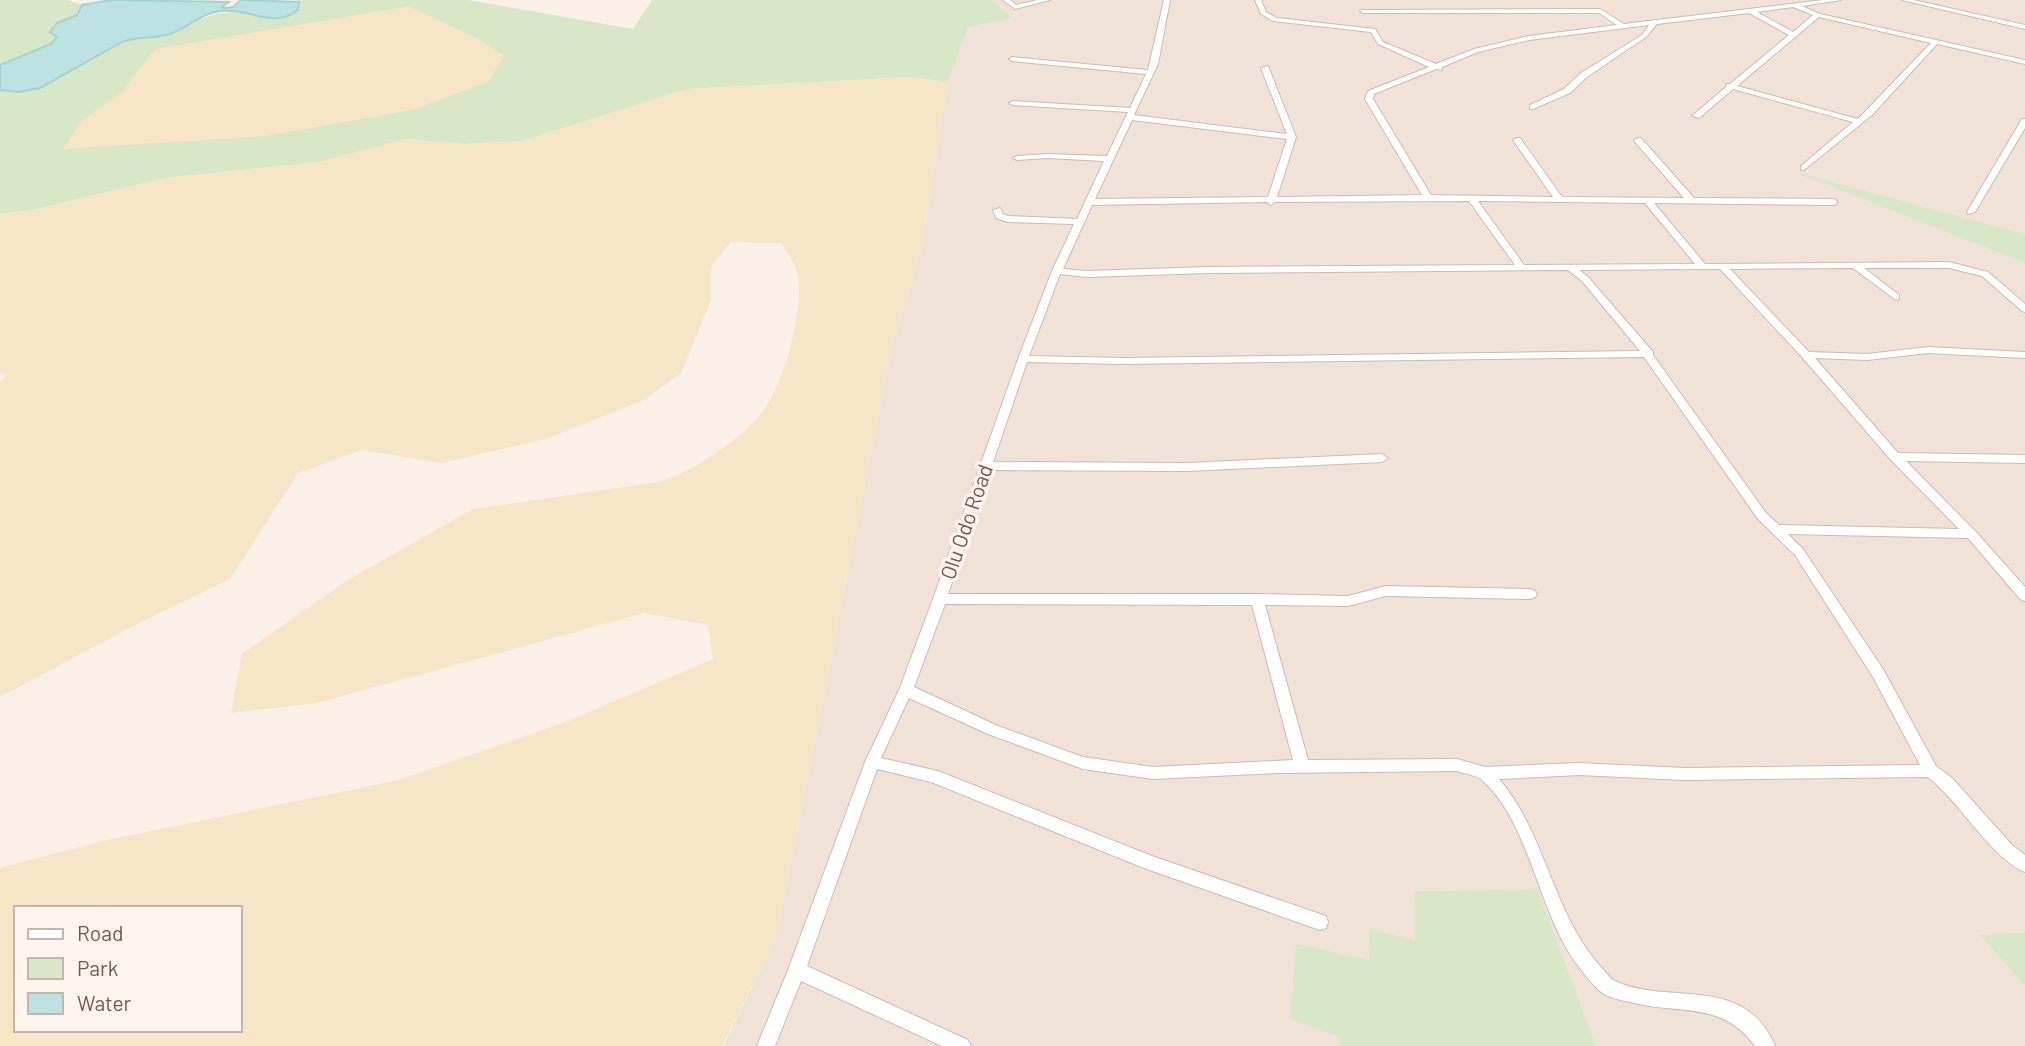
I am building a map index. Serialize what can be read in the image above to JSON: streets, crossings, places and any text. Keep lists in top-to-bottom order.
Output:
{
  "streets": {
    "street": ["Olu Odo Road"]
  },
  "legend": ["Road", "Park", "Water"]
}
